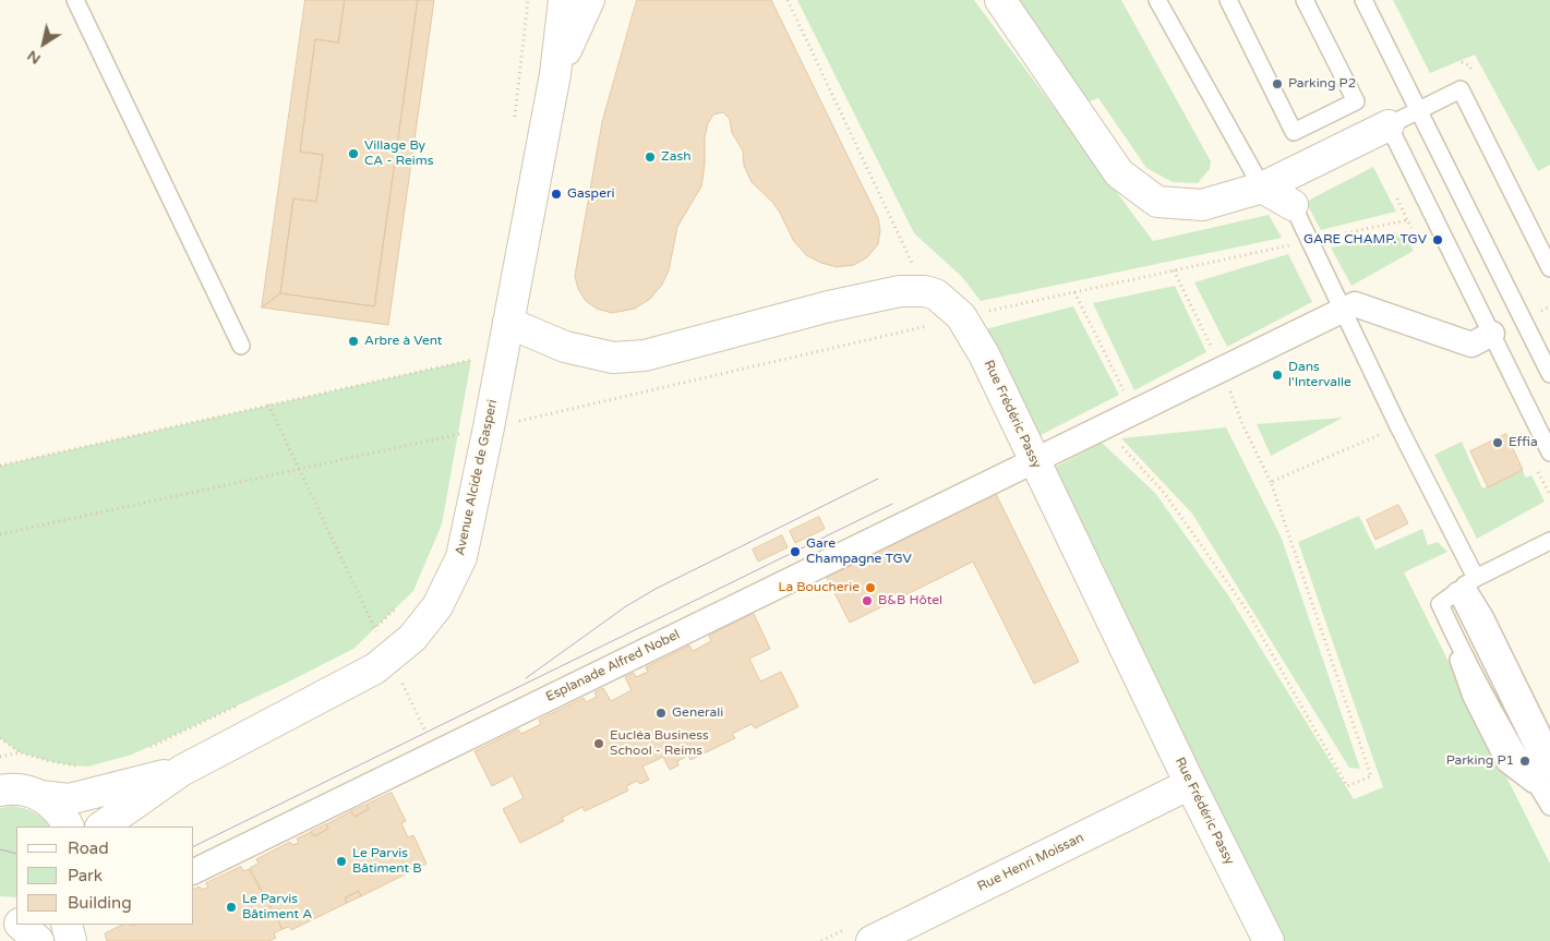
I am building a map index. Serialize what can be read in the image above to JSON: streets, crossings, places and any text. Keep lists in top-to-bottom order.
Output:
{
  "streets": {
    "street": [
      "Rue Frédéric Passy",
      "Avenue Alcide de Gasperi",
      "Esplanade Alfred Nobel",
      "Rue Henri Moissan"
    ]
  },
  "crossings": [
    ["Rue Frédéric Passy", "Esplanade Alfred Nobel"],
    ["Rue Frédéric Passy", "Rue Henri Moissan"]
  ],
  "places": [
    "Parking P2",
    "Village By CA - Reims",
    "Zash",
    "Gasperi",
    "GARE CHAMP. TGV",
    "Arbre à Vent",
    "Dans l'Intervalle",
    "Effia",
    "Gare Champagne TGV",
    "La Boucherie",
    "B&B Hôtel",
    "Generali",
    "Eucléa Business School - Reims",
    "Parking P1",
    "Le Parvis Bâtiment B",
    "Le Parvis Bâtiment A"
  ],
  "legend": ["Road", "Park", "Building"],
  "north": "bottom left"
}
